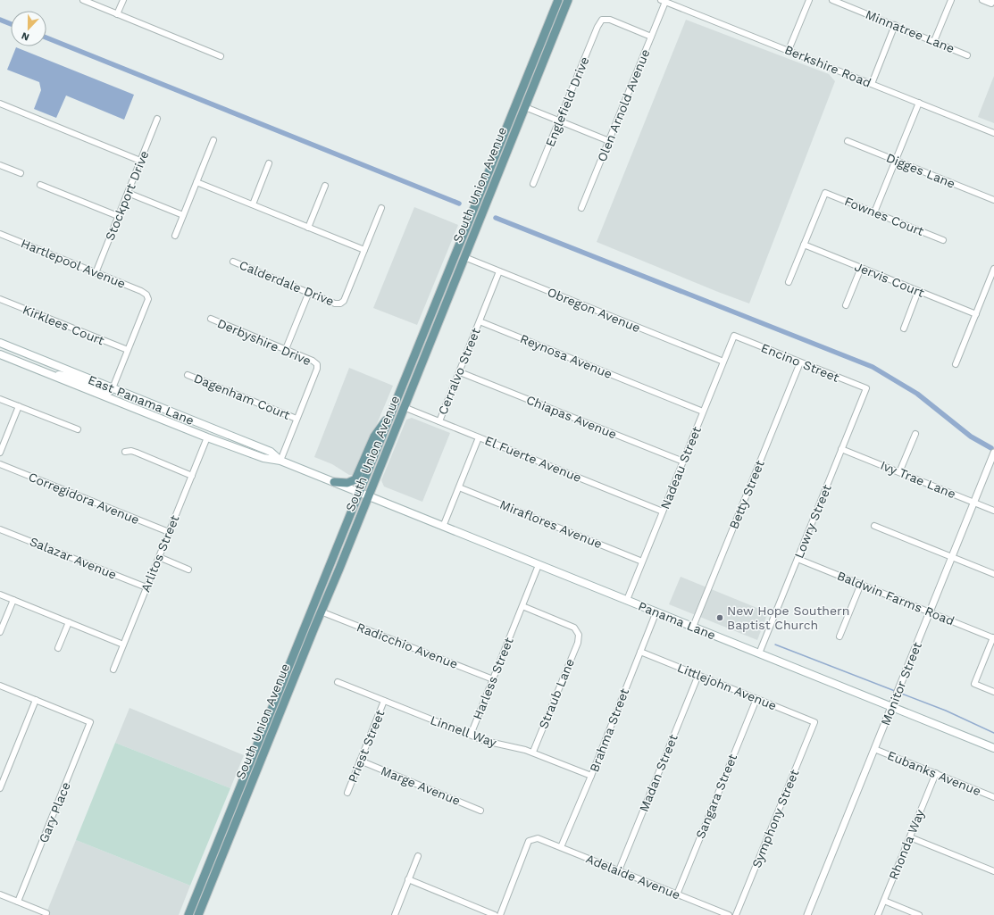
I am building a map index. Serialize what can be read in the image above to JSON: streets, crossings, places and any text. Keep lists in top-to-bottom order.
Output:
{
  "streets": {
    "main road": ["South Union Avenue", "East Panama Lane", "Panama Lane"],
    "street": [
      "Minnatree Lane",
      "Berkshire Road",
      "Englefield Drive",
      "Olen Arnold Avenue",
      "Digges Lane",
      "Stockport Drive",
      "Fownes Court",
      "Hartlepool Avenue",
      "Jervis Court",
      "Calderdale Drive",
      "Obregon Avenue",
      "Kirklees Court",
      "Derbyshire Drive",
      "Reynosa Avenue",
      "Encino Street",
      "Cerralvo Street",
      "Dagenham Court",
      "Chiapas Avenue",
      "El Fuerte Avenue",
      "Nadeau Street",
      "Ivy Trae Lane",
      "Betty Street",
      "Corregidora Avenue",
      "Lowry Street",
      "Miraflores Avenue",
      "Arlitos Street",
      "Salazar Avenue",
      "Baldwin Farms Road",
      "Radicchio Avenue",
      "Harless Street",
      "Monitor Street",
      "Littlejohn Avenue",
      "Straub Lane",
      "Brahma Street",
      "Linnell Way",
      "Priest Street",
      "Madan Street",
      "Eubanks Avenue",
      "Marge Avenue",
      "Sangara Street",
      "Gary Place",
      "Symphony Street",
      "Rhonda Way",
      "Adelaide Avenue"
    ]
  },
  "crossings": [
    ["Berkshire Road", "Olen Arnold Avenue"],
    ["Englefield Drive", "Olen Arnold Avenue"],
    ["South Union Avenue", "Obregon Avenue"],
    ["South Union Avenue", "East Panama Lane"],
    ["South Union Avenue", "El Fuerte Avenue"],
    ["South Union Avenue", "Panama Lane"],
    ["South Union Avenue", "Radicchio Avenue"],
    ["Stockport Drive", "Hartlepool Avenue"],
    ["Fownes Court", "Jervis Court"],
    ["Hartlepool Avenue", "Kirklees Court"],
    ["Obregon Avenue", "Nadeau Street"],
    ["Derbyshire Drive", "Dagenham Court"],
    ["Reynosa Avenue", "Cerralvo Street"],
    ["Reynosa Avenue", "Nadeau Street"],
    ["Encino Street", "Nadeau Street"],
    ["Encino Street", "Betty Street"],
    ["Encino Street", "Lowry Street"],
    ["Cerralvo Street", "Chiapas Avenue"],
    ["Cerralvo Street", "El Fuerte Avenue"],
    ["East Panama Lane", "Arlitos Street"],
    ["East Panama Lane", "Panama Lane"],
    ["Chiapas Avenue", "Nadeau Street"],
    ["El Fuerte Avenue", "Nadeau Street"],
    ["Nadeau Street", "Miraflores Avenue"],
    ["Nadeau Street", "Panama Lane"],
    ["Ivy Trae Lane", "Lowry Street"],
    ["Ivy Trae Lane", "Monitor Street"],
    ["Betty Street", "Panama Lane"],
    ["Corregidora Avenue", "Arlitos Street"],
    ["Lowry Street", "Baldwin Farms Road"],
    ["Lowry Street", "Panama Lane"],
    ["Arlitos Street", "Salazar Avenue"],
    ["Baldwin Farms Road", "Monitor Street"],
    ["Panama Lane", "Harless Street"],
    ["Panama Lane", "Monitor Street"],
    ["Panama Lane", "Brahma Street"],
    ["Radicchio Avenue", "Harless Street"],
    ["Harless Street", "Straub Lane"],
    ["Harless Street", "Linnell Way"],
    ["Monitor Street", "Eubanks Avenue"],
    ["Littlejohn Avenue", "Brahma Street"],
    ["Littlejohn Avenue", "Madan Street"],
    ["Littlejohn Avenue", "Sangara Street"],
    ["Littlejohn Avenue", "Symphony Street"],
    ["Straub Lane", "Linnell Way"],
    ["Brahma Street", "Linnell Way"],
    ["Brahma Street", "Adelaide Avenue"],
    ["Linnell Way", "Priest Street"],
    ["Priest Street", "Marge Avenue"],
    ["Madan Street", "Adelaide Avenue"],
    ["Eubanks Avenue", "Rhonda Way"],
    ["Sangara Street", "Adelaide Avenue"]
  ],
  "places": ["New Hope Southern Baptist Church"],
  "north": "bottom"
}
